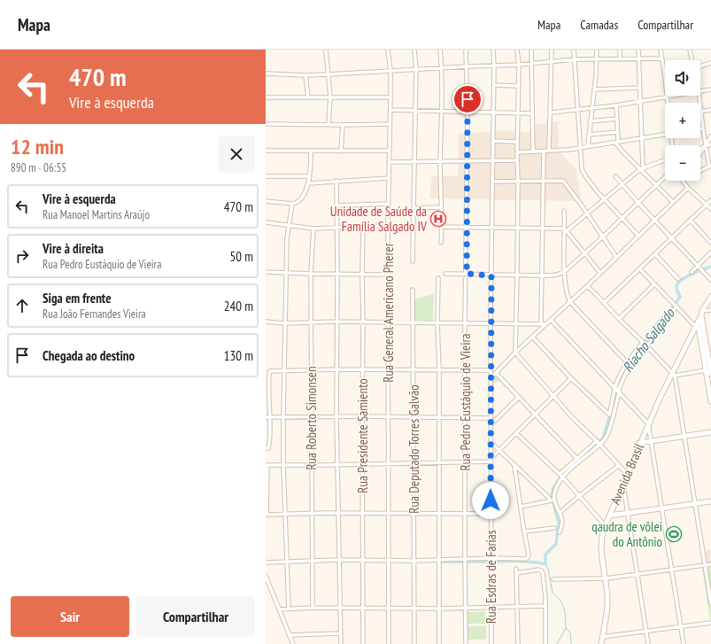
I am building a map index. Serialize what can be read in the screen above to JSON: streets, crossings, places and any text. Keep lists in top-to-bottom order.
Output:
{
  "streets": {
    "street": [
      "Rua General Americano Pherer",
      "Rua Pedro Eustáquio de Vieira",
      "Rua Roberto Simonsen",
      "Rua Presidente Samiento",
      "Rua Deputado Torres Galvão",
      "Avenida Brasil",
      "Rua Esdras de Farias"
    ]
  },
  "water": ["Riacho Salgado"],
  "places": {
    "hospital": ["Unidade de Saúde da Família Salgado IV"],
    "sports": ["qaudra de vôlei do Antônio"]
  },
  "page": {
    "header": "Mapa",
    "nav": ["Mapa", "Camadas", "Compartilhar"],
    "turn": ["470 m", "Vire à esquerda"],
    "map_buttons": ["+", "−"],
    "heading": ["12 min", "890 m · 06:55"],
    "list": [
      {
        "name": "Vire à esquerda",
        "note": "Rua Manoel Martins Araújo",
        "value": "470 m"
      },
      {
        "name": "Vire à direita",
        "note": "Rua Pedro Eustáquio de Vieira",
        "value": "50 m"
      },
      {
        "name": "Siga em frente",
        "note": "Rua João Fernandes Vieira",
        "value": "240 m"
      },
      {
        "name": "Chegada ao destino",
        "value": "130 m"
      }
    ],
    "buttons": ["Sair", "Compartilhar"]
  }
}
